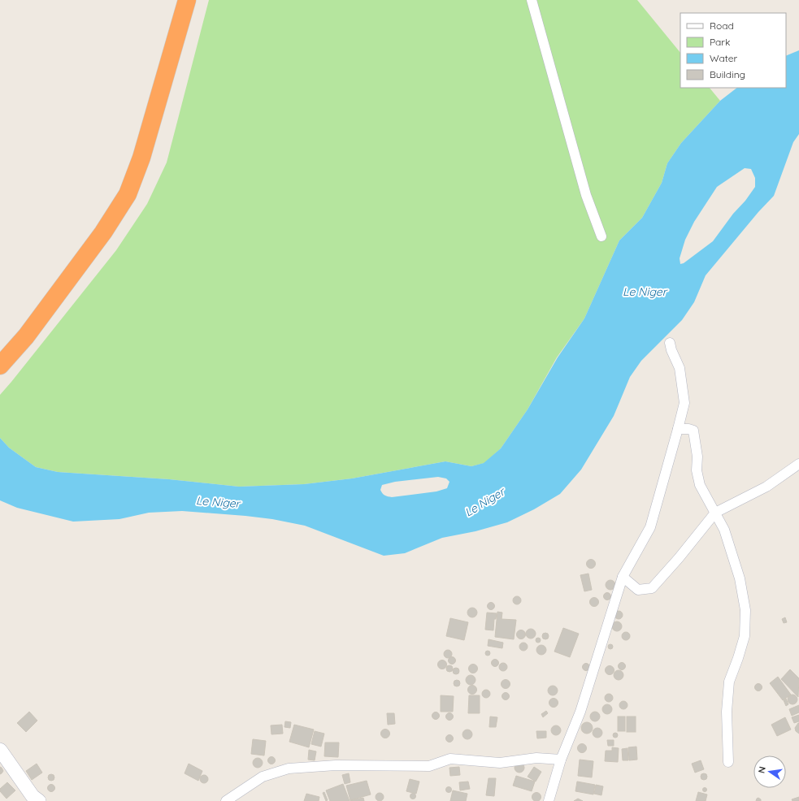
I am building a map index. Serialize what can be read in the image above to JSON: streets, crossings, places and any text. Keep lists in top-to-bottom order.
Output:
{
  "water": ["Le Niger"],
  "legend": [
    "Road",
    "Park",
    "Water",
    "Building"
  ],
  "north": "left"
}
